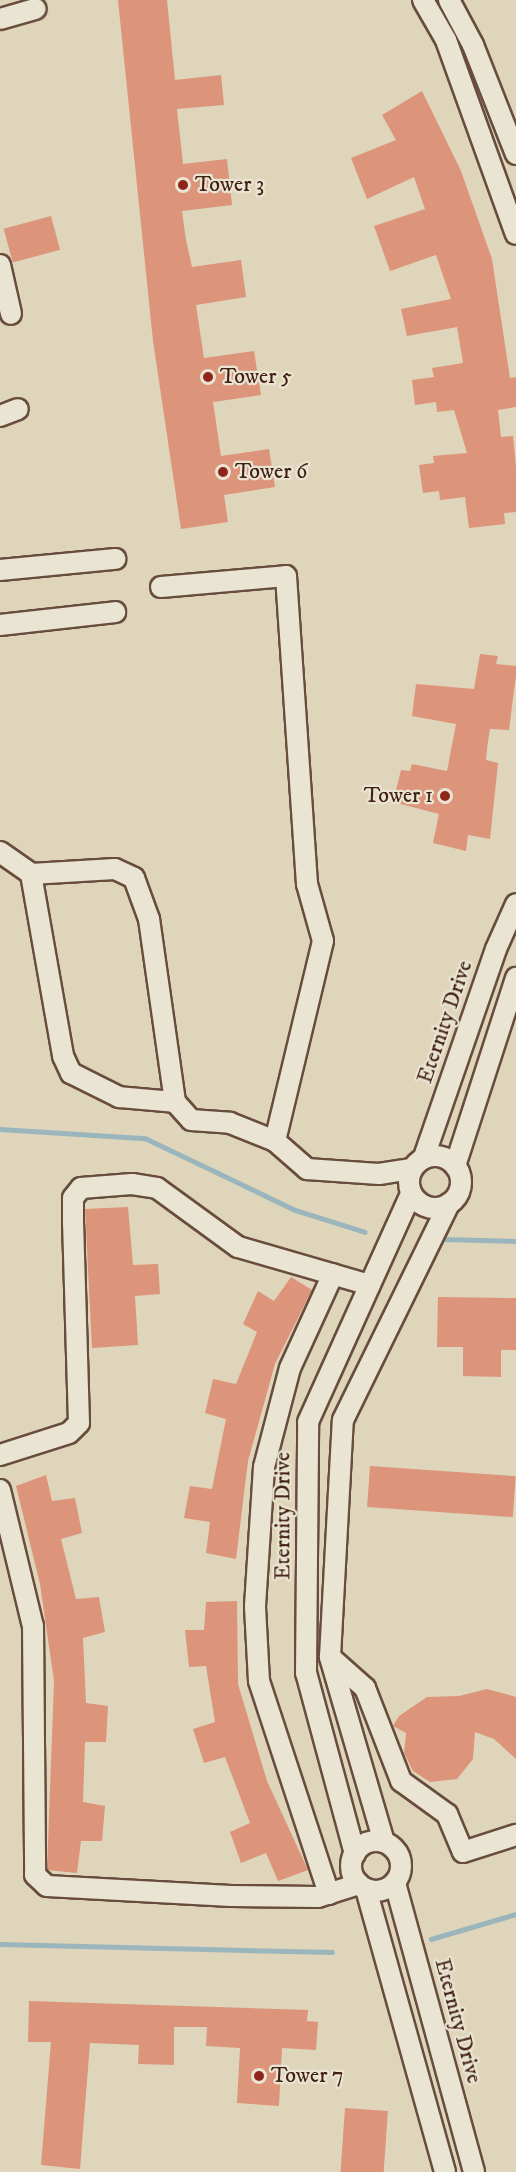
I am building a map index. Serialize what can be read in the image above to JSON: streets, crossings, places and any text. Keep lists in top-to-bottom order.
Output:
{
  "streets": {
    "street": ["Eternity Drive"]
  },
  "places": [
    "Tower 3",
    "Tower 5",
    "Tower 6",
    "Tower 1",
    "Tower 7"
  ]
}
